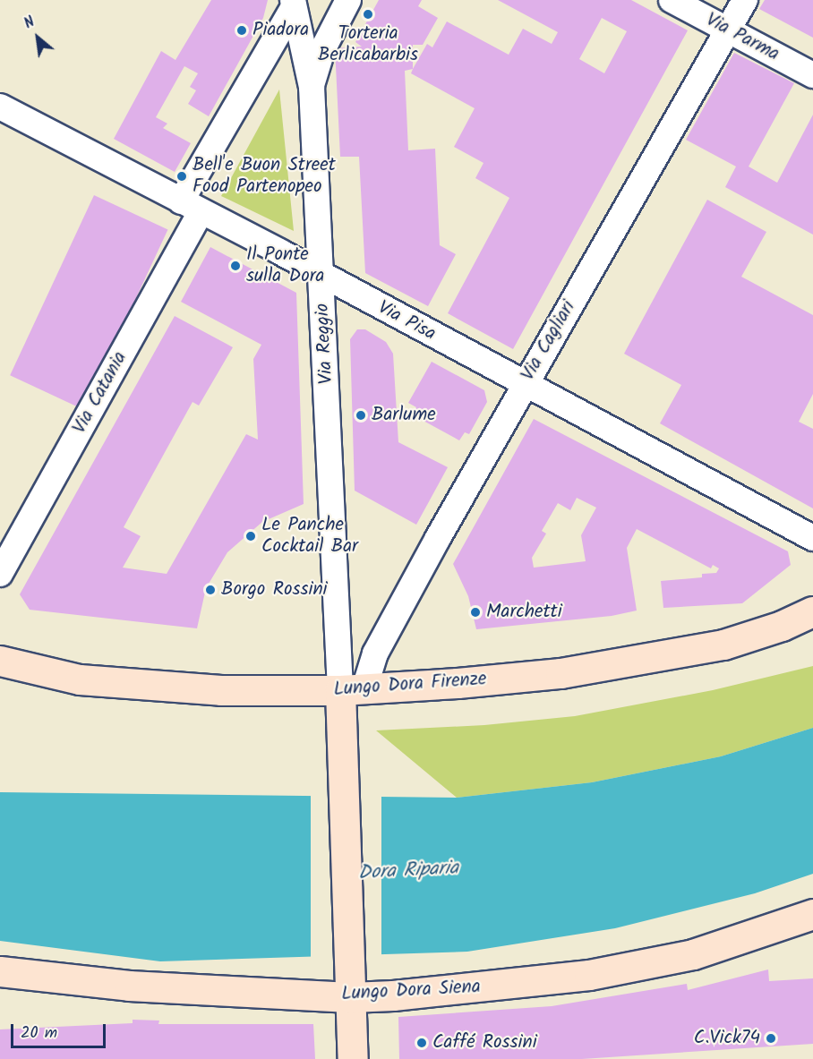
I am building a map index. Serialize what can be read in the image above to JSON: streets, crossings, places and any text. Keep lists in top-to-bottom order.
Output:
{
  "streets": {
    "street": [
      "Via Parma",
      "Via Pisa",
      "Via Cagliari",
      "Via Reggio",
      "Via Catania",
      "Lungo Dora Firenze",
      "Lungo Dora Siena"
    ]
  },
  "crossings": [
    ["Via Parma", "Via Cagliari"],
    ["Via Pisa", "Via Cagliari"],
    ["Via Pisa", "Via Reggio"],
    ["Via Pisa", "Via Catania"],
    ["Via Cagliari", "Via Reggio"],
    ["Via Cagliari", "Lungo Dora Firenze"],
    ["Via Reggio", "Via Catania"],
    ["Via Reggio", "Lungo Dora Firenze"]
  ],
  "water": ["Dora Riparia"],
  "places": [
    "Torteria Berlicabarbis",
    "Piadora",
    "Bell'e Buon Street Food Partenopeo",
    "Il Ponte sulla Dora",
    "Barlume",
    "Le Panche Cocktail Bar",
    "Borgo Rossini",
    "Marchetti",
    "C.Vick74",
    "Caffé Rossini"
  ],
  "scale_bar": "20 m",
  "north": "top left"
}
